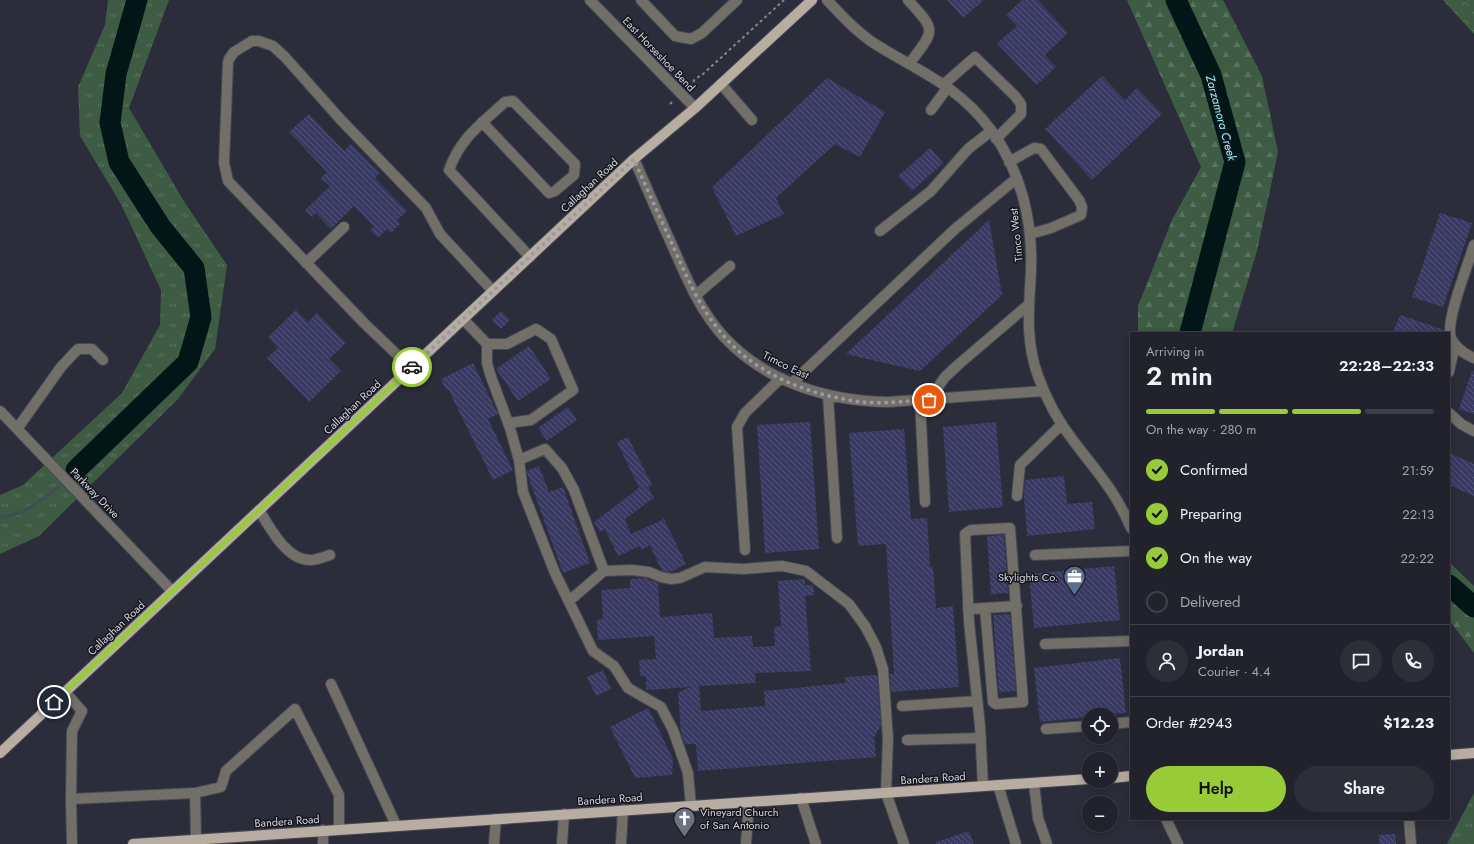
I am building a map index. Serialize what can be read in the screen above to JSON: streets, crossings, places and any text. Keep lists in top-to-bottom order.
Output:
{
  "streets": {
    "main road": ["Callaghan Road", "Bandera Road"],
    "street": [
      "East Horseshoe Bend",
      "Timco West",
      "Timco East",
      "Parkway Drive"
    ]
  },
  "crossings": [
    ["East Horseshoe Bend", "Callaghan Road"],
    ["Callaghan Road", "Timco East"],
    ["Callaghan Road", "Parkway Drive"],
    ["Timco West", "Timco East"]
  ],
  "water": ["Zarzamora Creek"],
  "places": {
    "office": ["Skylights Co."],
    "church": ["Vineyard Church of San Antonio"]
  },
  "page": {
    "heading": ["2 min", "Arriving in", "22:28–22:33"],
    "panel": [
      "Jordan",
      "Courier · 4.4",
      "Order #2943",
      "$12.23"
    ],
    "bar": "On the way · 280 m",
    "list": [
      ["Confirmed", "21:59"],
      ["Preparing", "22:13"],
      ["On the way", "22:22"],
      "Delivered"
    ],
    "map_buttons": ["+", "−"],
    "buttons": ["Help", "Share"]
  }
}
